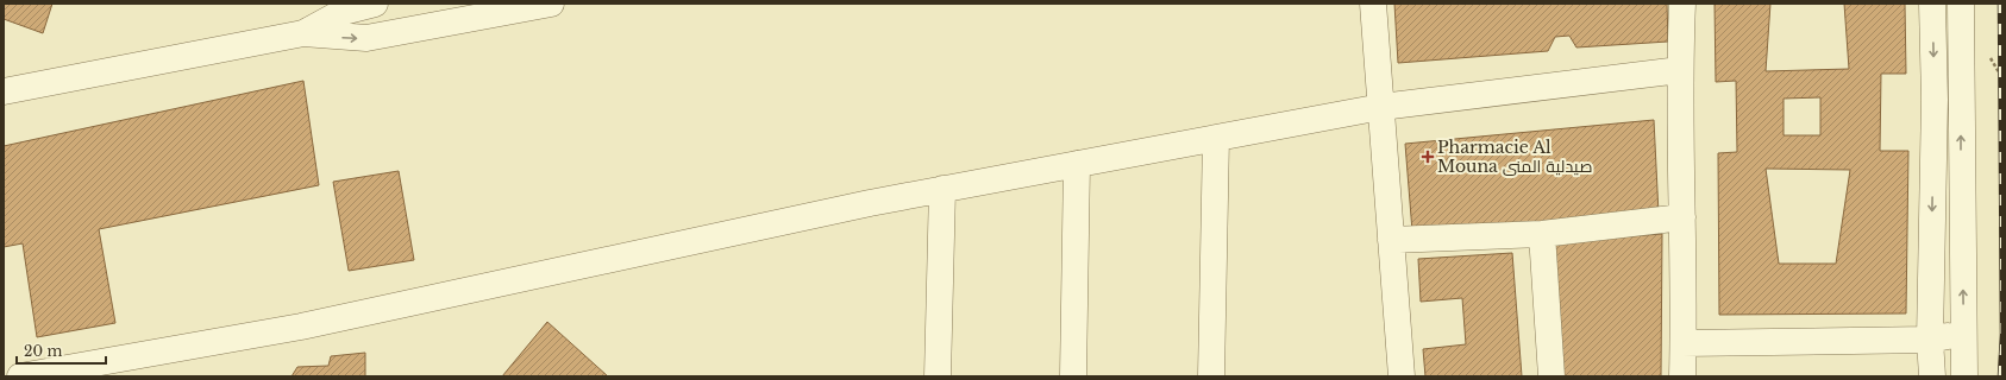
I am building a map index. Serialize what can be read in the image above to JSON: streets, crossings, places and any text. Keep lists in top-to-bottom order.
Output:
{
  "places": {
    "health": ["Pharmacie Al Mouna صيدلية المنى"]
  },
  "scale_bar": "20 m"
}
